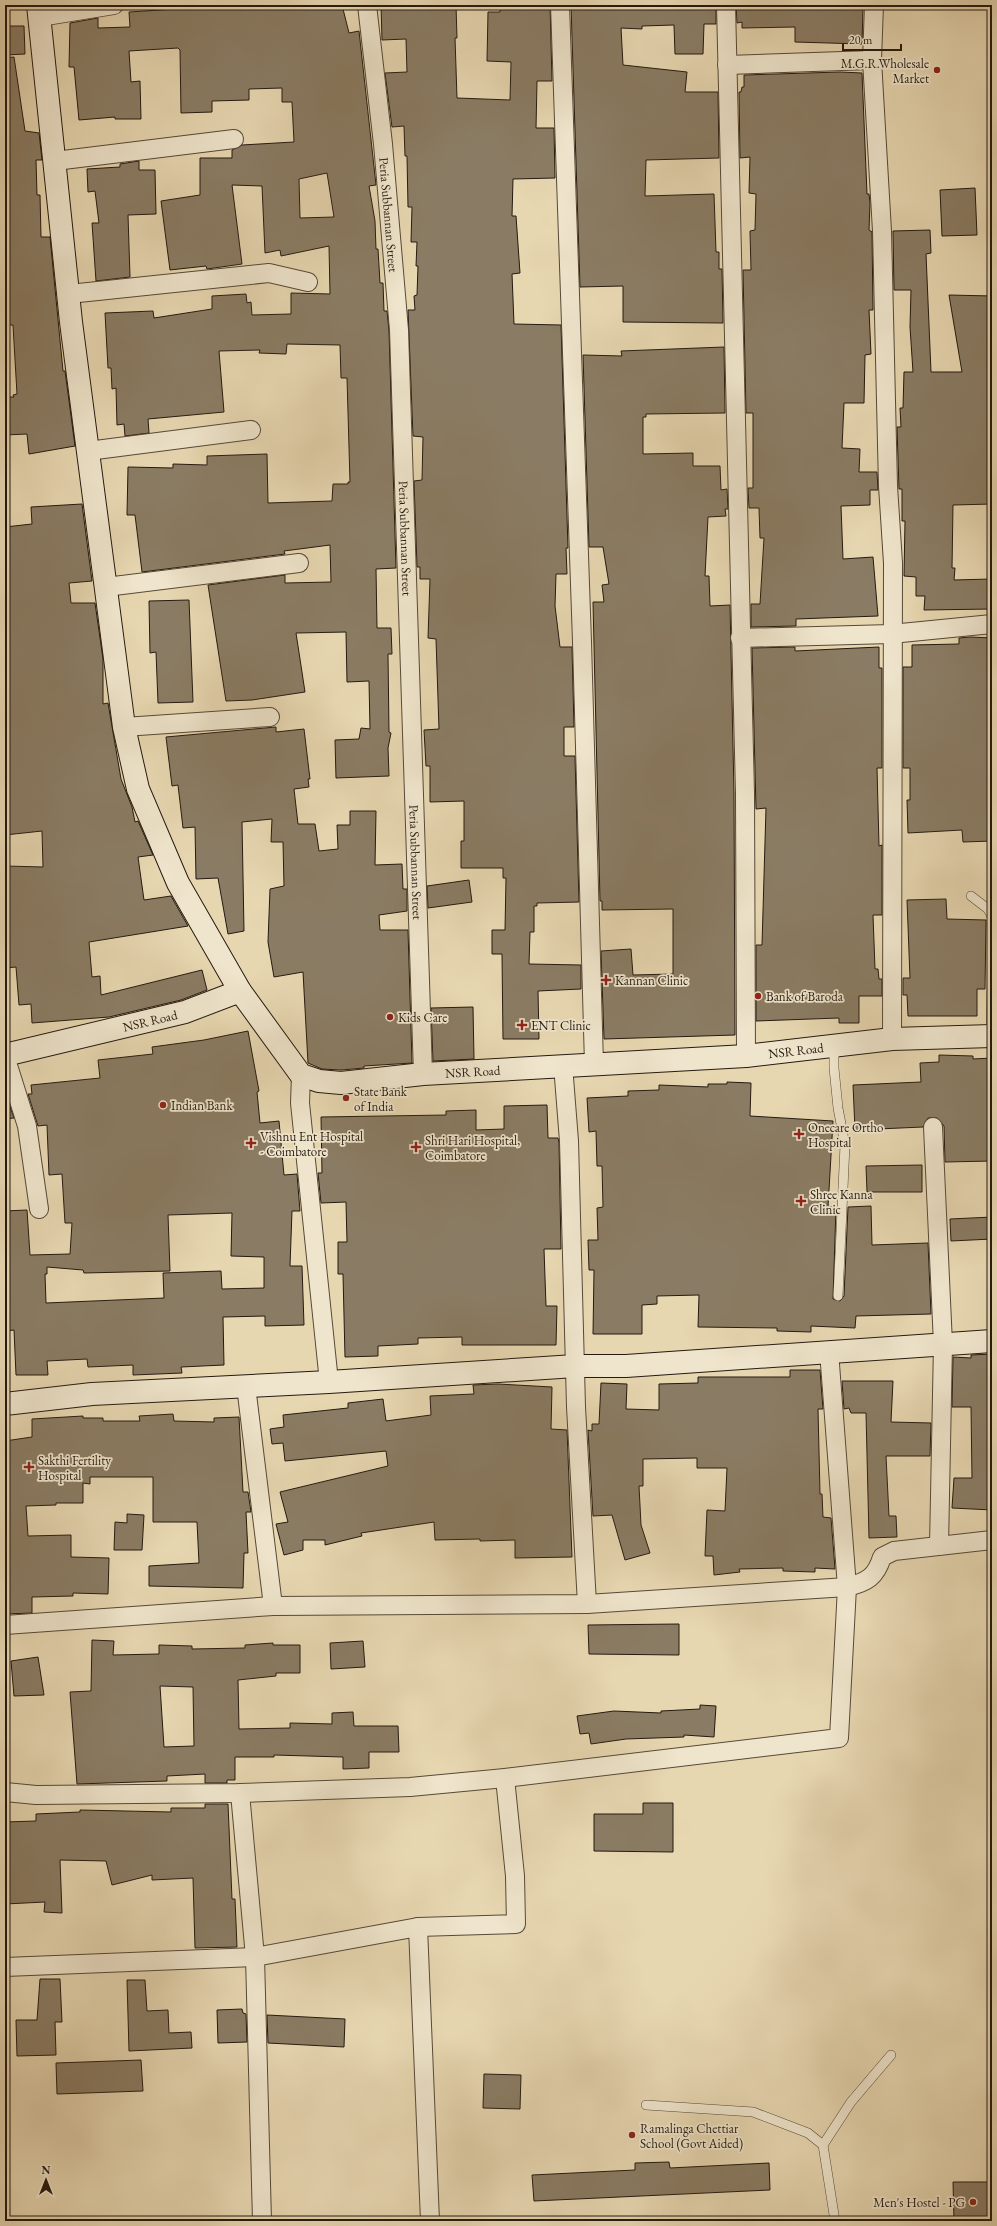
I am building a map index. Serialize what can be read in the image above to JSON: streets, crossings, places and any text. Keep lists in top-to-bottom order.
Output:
{
  "streets": {
    "street": ["Peria Subbannan Street", "NSR Road"]
  },
  "crossings": [
    ["Peria Subbannan Street", "NSR Road"]
  ],
  "places": {
    "other": [
      "M.G.R.Wholesale Market",
      "Bank of Baroda",
      "Kids Care",
      "State Bank of India",
      "Indian Bank",
      "Ramalinga Chettiar School (Govt Aided)",
      "Men's Hostel - PG"
    ],
    "health": [
      "Kannan Clinic",
      "ENT Clinic",
      "Onecare Ortho Hospital",
      "Vishnu Ent Hospital - Coimbatore",
      "Shri Hari Hospital, Coimbatore",
      "Shree Kanna Clinic",
      "Sakthi Fertility Hospital"
    ]
  },
  "scale_bar": "20 m",
  "north": "top"
}
